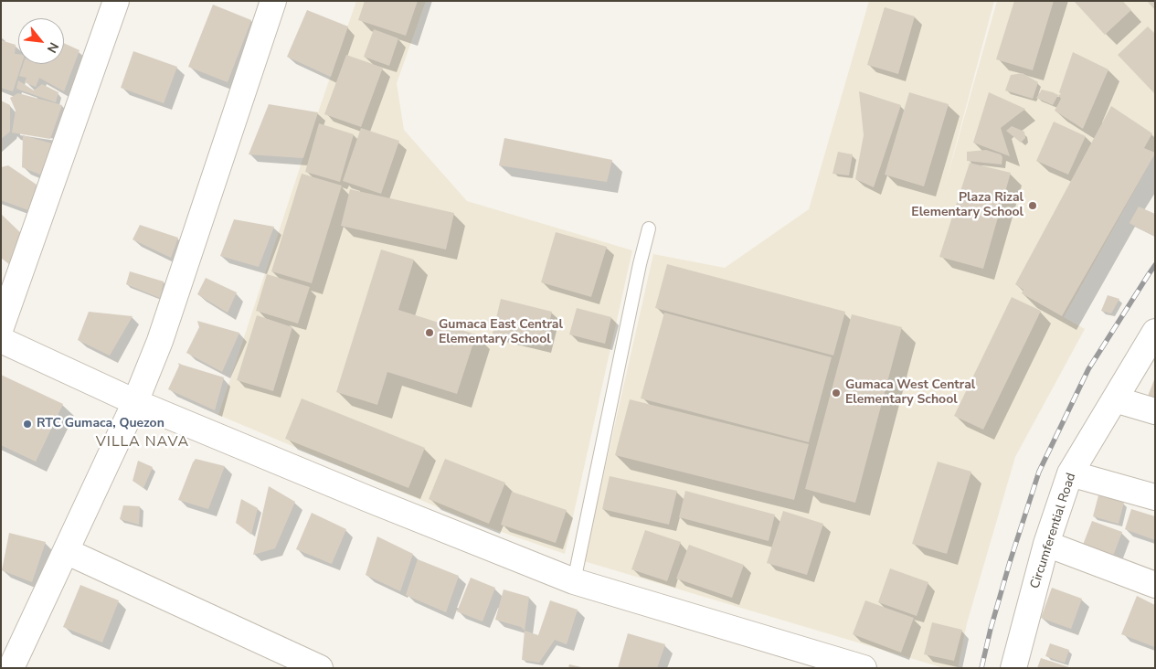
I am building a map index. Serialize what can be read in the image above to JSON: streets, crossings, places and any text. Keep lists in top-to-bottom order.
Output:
{
  "streets": {
    "street": ["Circumferential Road"]
  },
  "districts": ["VILLA NAVA"],
  "places": [
    "Plaza Rizal Elementary School",
    "Gumaca East Central Elementary School",
    "Gumaca West Central Elementary School",
    "RTC Gumaca, Quezon"
  ],
  "north": "bottom right"
}
